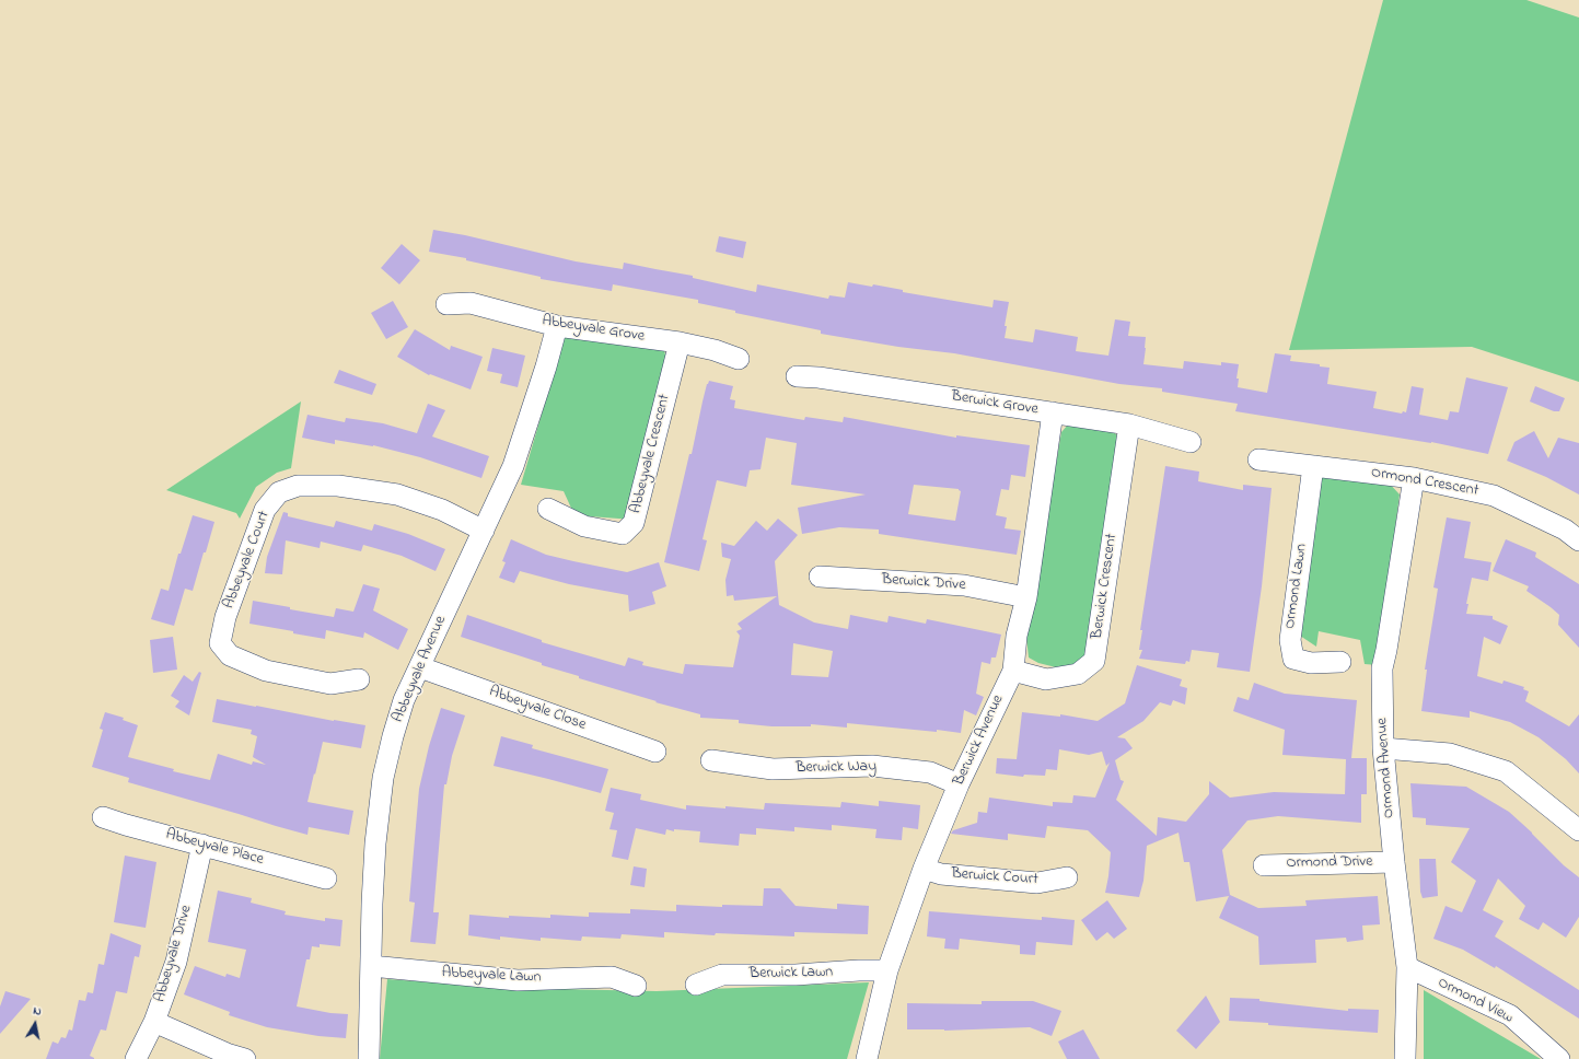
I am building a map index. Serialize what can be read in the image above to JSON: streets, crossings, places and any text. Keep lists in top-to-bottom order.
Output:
{
  "streets": {
    "street": [
      "Abbeyvale Grove",
      "Berwick Grove",
      "Abbeyvale Crescent",
      "Ormond Crescent",
      "Abbeyvale Court",
      "Berwick Drive",
      "Berwick Crescent",
      "Ormond Lawn",
      "Abbeyvale Avenue",
      "Abbeyvale Close",
      "Berwick Avenue",
      "Berwick Way",
      "Ormond Avenue",
      "Abbeyvale Place",
      "Ormond Drive",
      "Berwick Court",
      "Abbeyvale Drive",
      "Berwick Lawn",
      "Abbeyvale Lawn",
      "Ormond View"
    ]
  },
  "crossings": [
    ["Abbeyvale Grove", "Abbeyvale Crescent"],
    ["Abbeyvale Grove", "Abbeyvale Avenue"],
    ["Berwick Grove", "Berwick Crescent"],
    ["Berwick Grove", "Berwick Avenue"],
    ["Ormond Crescent", "Ormond Lawn"],
    ["Ormond Crescent", "Ormond Avenue"],
    ["Abbeyvale Court", "Abbeyvale Avenue"],
    ["Berwick Drive", "Berwick Avenue"],
    ["Berwick Crescent", "Berwick Avenue"],
    ["Abbeyvale Avenue", "Abbeyvale Close"],
    ["Abbeyvale Avenue", "Abbeyvale Lawn"],
    ["Berwick Avenue", "Berwick Way"],
    ["Berwick Avenue", "Berwick Court"],
    ["Berwick Avenue", "Berwick Lawn"],
    ["Ormond Avenue", "Ormond Drive"],
    ["Ormond Avenue", "Ormond View"],
    ["Abbeyvale Place", "Abbeyvale Drive"]
  ],
  "north": "top"
}
